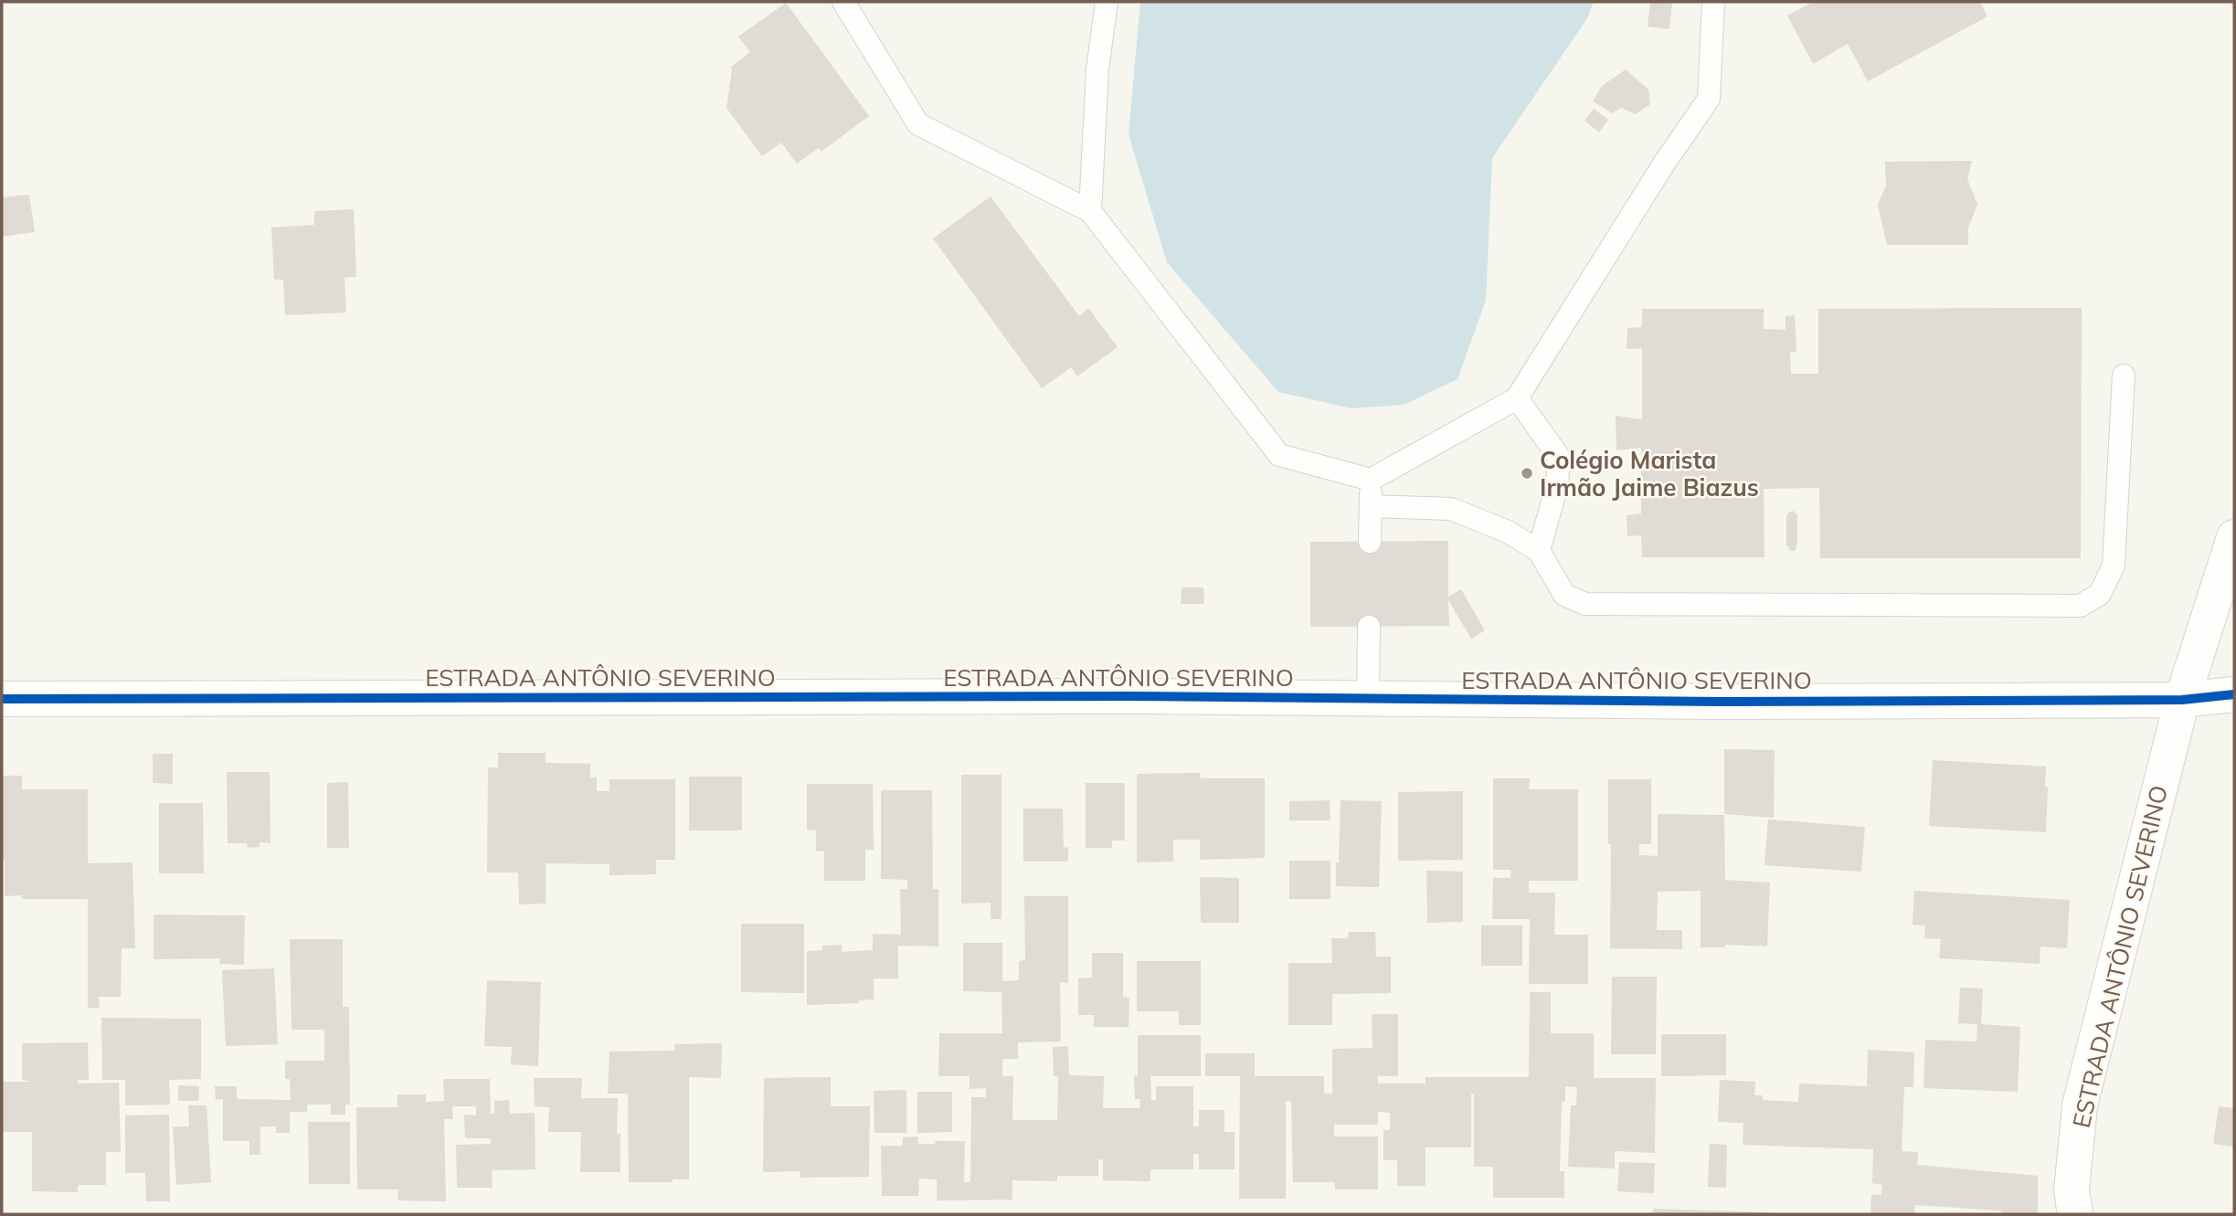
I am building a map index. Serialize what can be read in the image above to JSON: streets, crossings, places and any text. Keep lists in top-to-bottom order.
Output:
{
  "streets": {
    "street": ["ESTRADA ANTÔNIO SEVERINO"]
  },
  "places": ["Colégio Marista Irmão Jaime Biazus"]
}
